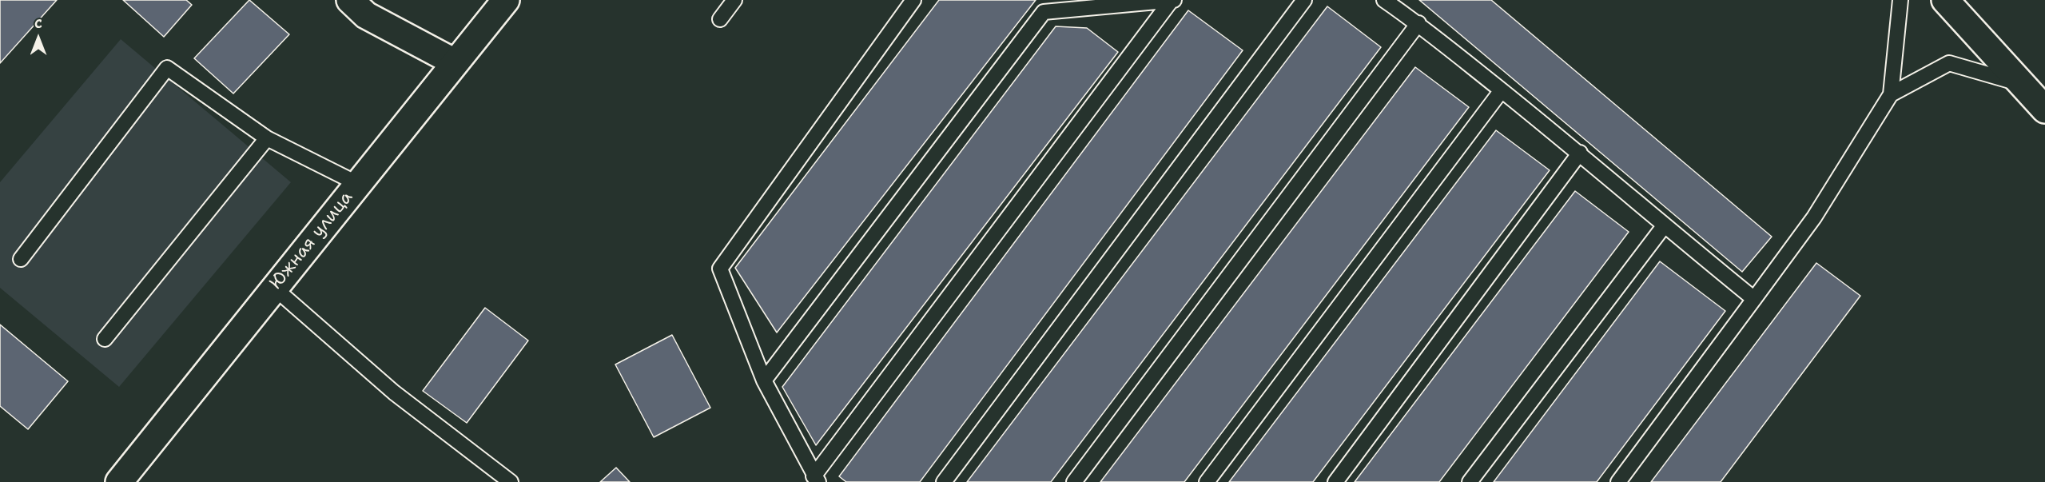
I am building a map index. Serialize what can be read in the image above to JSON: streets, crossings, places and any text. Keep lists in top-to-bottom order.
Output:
{
  "streets": {
    "main road": ["Южная улица"]
  },
  "north": "top"
}
